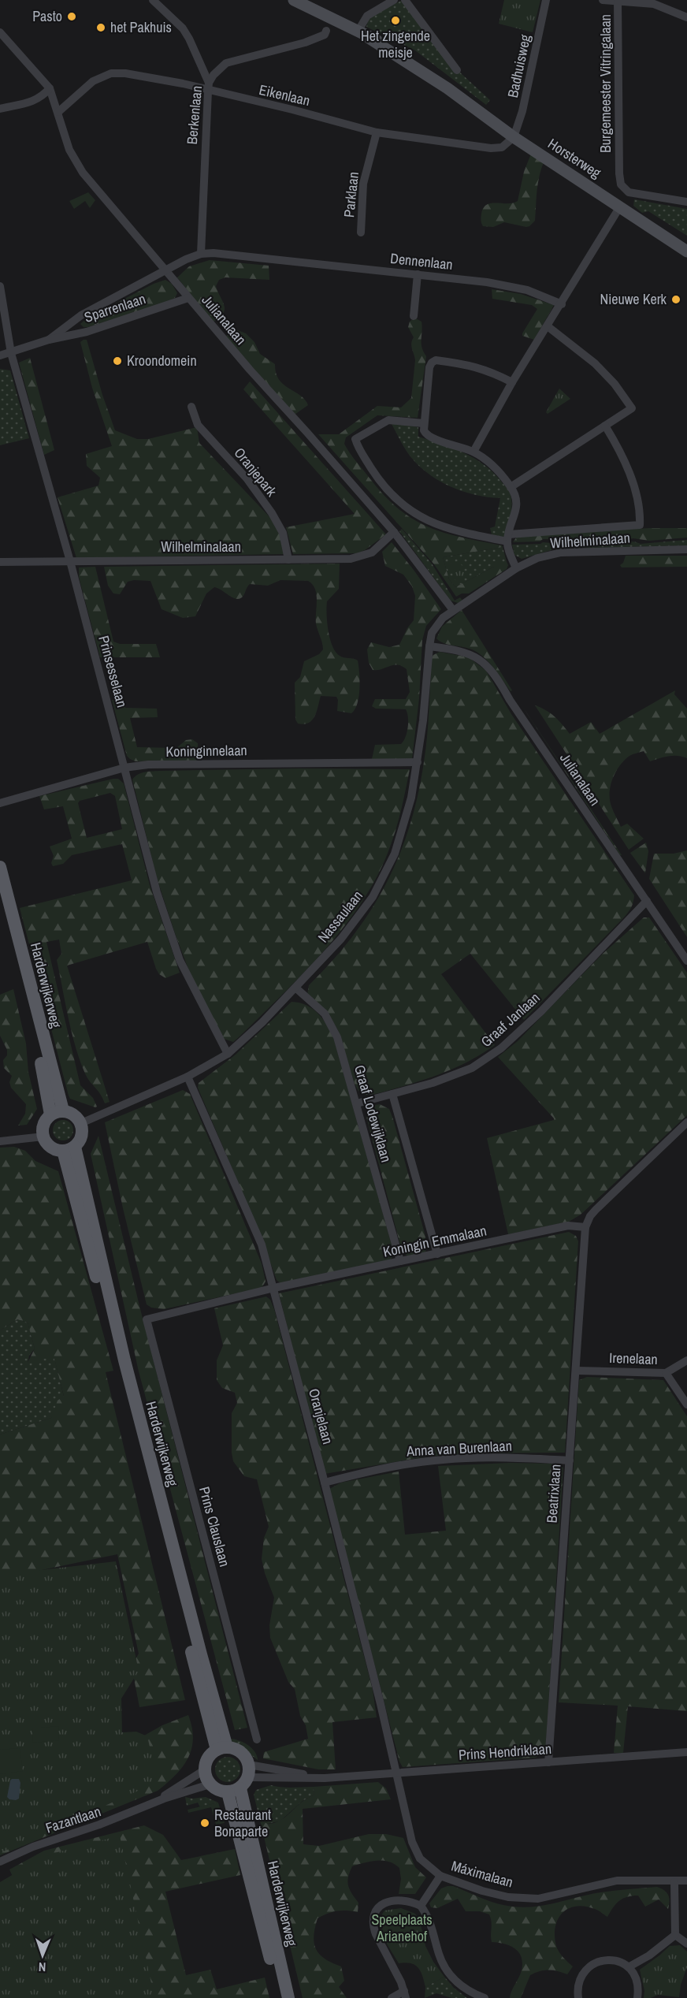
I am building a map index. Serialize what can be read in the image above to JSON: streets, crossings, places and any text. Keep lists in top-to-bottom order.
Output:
{
  "streets": {
    "main road": ["Horsterweg", "Harderwijkerweg"],
    "street": [
      "Badhuisweg",
      "Burgemeester Vitringalaan",
      "Eikenlaan",
      "Berkenlaan",
      "Parklaan",
      "Dennenlaan",
      "Sparrenlaan",
      "Julianalaan",
      "Oranjepark",
      "Wilhelminalaan",
      "Prinsesselaan",
      "Koninginnelaan",
      "Nassaulaan",
      "Graaf Janlaan",
      "Graaf Lodewijklaan",
      "Koningin Emmalaan",
      "Irenelaan",
      "Oranjelaan",
      "Anna van Burenlaan",
      "Beatrixlaan",
      "Prins Clauslaan",
      "Prins Hendriklaan",
      "Fazantlaan",
      "Máximalaan"
    ]
  },
  "crossings": [
    ["Badhuisweg", "Eikenlaan"],
    ["Badhuisweg", "Horsterweg"],
    ["Eikenlaan", "Berkenlaan"],
    ["Eikenlaan", "Horsterweg"],
    ["Eikenlaan", "Parklaan"],
    ["Eikenlaan", "Julianalaan"],
    ["Berkenlaan", "Dennenlaan"],
    ["Dennenlaan", "Sparrenlaan"],
    ["Dennenlaan", "Julianalaan"],
    ["Sparrenlaan", "Julianalaan"],
    ["Sparrenlaan", "Prinsesselaan"],
    ["Julianalaan", "Wilhelminalaan"],
    ["Julianalaan", "Nassaulaan"],
    ["Julianalaan", "Graaf Janlaan"],
    ["Oranjepark", "Wilhelminalaan"],
    ["Wilhelminalaan", "Prinsesselaan"],
    ["Wilhelminalaan", "Nassaulaan"],
    ["Prinsesselaan", "Koninginnelaan"],
    ["Prinsesselaan", "Nassaulaan"],
    ["Koninginnelaan", "Nassaulaan"],
    ["Nassaulaan", "Harderwijkerweg"],
    ["Nassaulaan", "Graaf Lodewijklaan"],
    ["Nassaulaan", "Oranjelaan"],
    ["Harderwijkerweg", "Prins Hendriklaan"],
    ["Harderwijkerweg", "Fazantlaan"],
    ["Graaf Janlaan", "Graaf Lodewijklaan"],
    ["Graaf Lodewijklaan", "Koningin Emmalaan"],
    ["Koningin Emmalaan", "Oranjelaan"],
    ["Koningin Emmalaan", "Beatrixlaan"],
    ["Koningin Emmalaan", "Prins Clauslaan"],
    ["Irenelaan", "Beatrixlaan"],
    ["Oranjelaan", "Anna van Burenlaan"],
    ["Oranjelaan", "Prins Hendriklaan"],
    ["Oranjelaan", "Máximalaan"],
    ["Anna van Burenlaan", "Beatrixlaan"],
    ["Beatrixlaan", "Prins Hendriklaan"],
    ["Prins Hendriklaan", "Fazantlaan"],
    ["Prins Hendriklaan", "Máximalaan"]
  ],
  "parks": ["Speelplaats Arianehof"],
  "places": [
    "Pasto",
    "Het zingende meisje",
    "het Pakhuis",
    "Nieuwe Kerk",
    "Kroondomein",
    "Restaurant Bonaparte"
  ],
  "north": "bottom"
}
